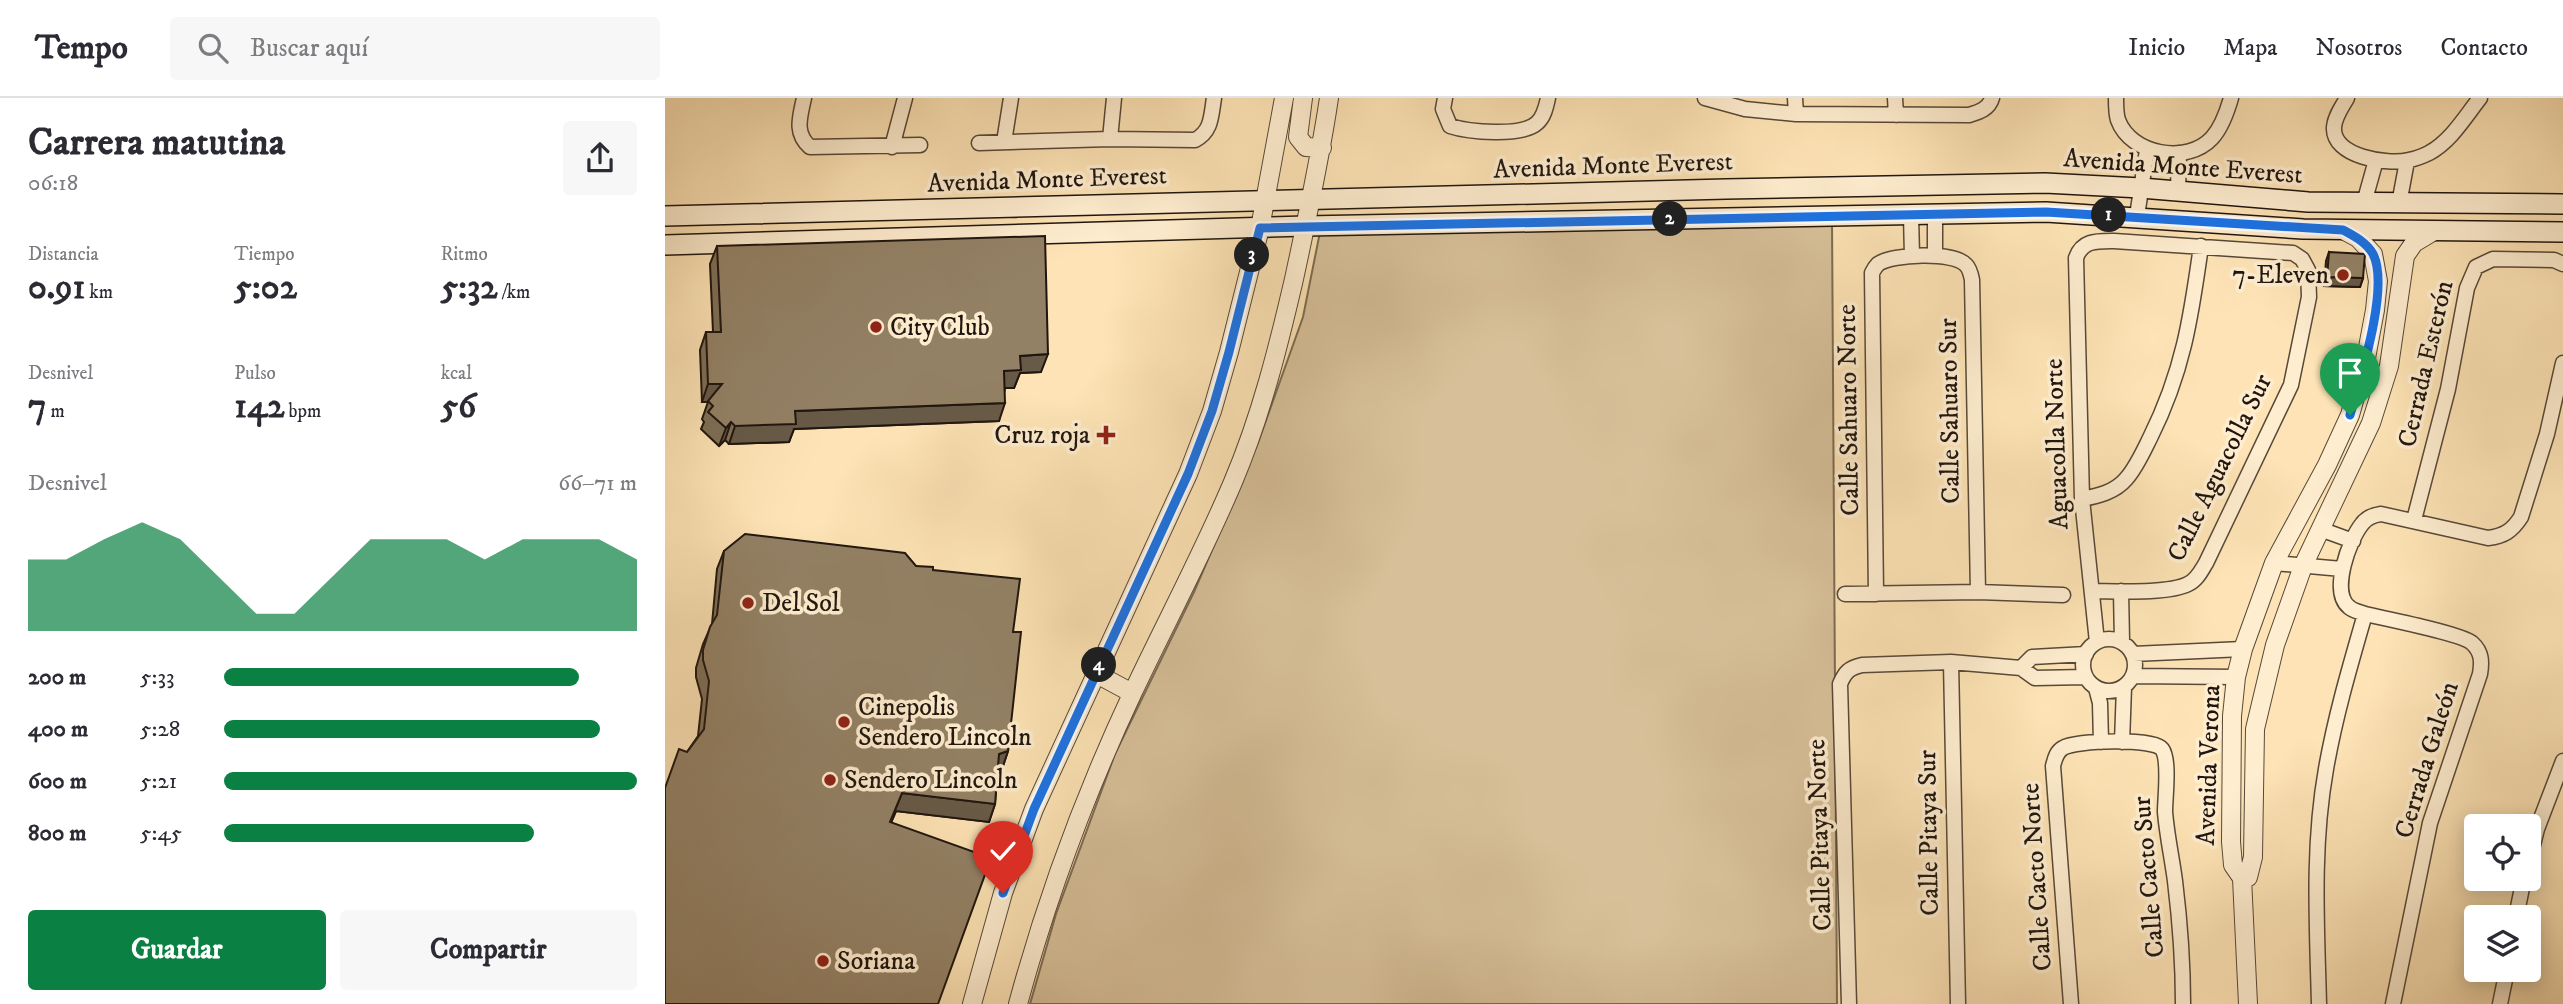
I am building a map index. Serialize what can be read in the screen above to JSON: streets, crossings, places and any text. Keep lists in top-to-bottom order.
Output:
{
  "streets": {
    "main road": ["Avenida Monte Everest"],
    "street": [
      "Cerrada Esterón",
      "Calle Sahuaro Norte",
      "Calle Sahuaro Sur",
      "Aguacolla Norte",
      "Calle Aguacolla Sur",
      "Cerrada Galeón",
      "Avenida Verona",
      "Calle Pitaya Sur",
      "Calle Pitaya Norte",
      "Calle Cacto Norte",
      "Calle Cacto Sur"
    ]
  },
  "crossings": [
    ["Avenida Monte Everest", "Avenida Verona"],
    ["Calle Sahuaro Norte", "Calle Sahuaro Sur"],
    ["Aguacolla Norte", "Calle Aguacolla Sur"],
    ["Calle Pitaya Sur", "Calle Pitaya Norte"]
  ],
  "places": {
    "other": [
      "7-Eleven",
      "City Club",
      "Del Sol",
      "Cinepolis Sendero Lincoln",
      "Sendero Lincoln",
      "Soriana"
    ],
    "health": ["Cruz roja"]
  },
  "page": {
    "header": "Tempo",
    "search": "Buscar aquí",
    "nav": [
      "Inicio",
      "Mapa",
      "Nosotros",
      "Contacto"
    ],
    "heading": ["Carrera matutina", "06:18"],
    "pins": [
      "1",
      "2",
      "3",
      "4"
    ],
    "stats": [
      ["Distancia", "0.91 km"],
      ["Tiempo", "5:02"],
      ["Ritmo", "5:32 /km"],
      ["Desnivel", "7 m"],
      ["Pulso", "142 bpm"],
      ["kcal", "56"]
    ],
    "chart": ["Desnivel", "66–71 m"],
    "list": [
      {
        "name": "200 m",
        "note": "5:33"
      },
      {
        "name": "400 m",
        "note": "5:28"
      },
      {
        "name": "600 m",
        "note": "5:21"
      },
      {
        "name": "800 m",
        "note": "5:45"
      }
    ],
    "buttons": ["Guardar", "Compartir"]
  }
}
